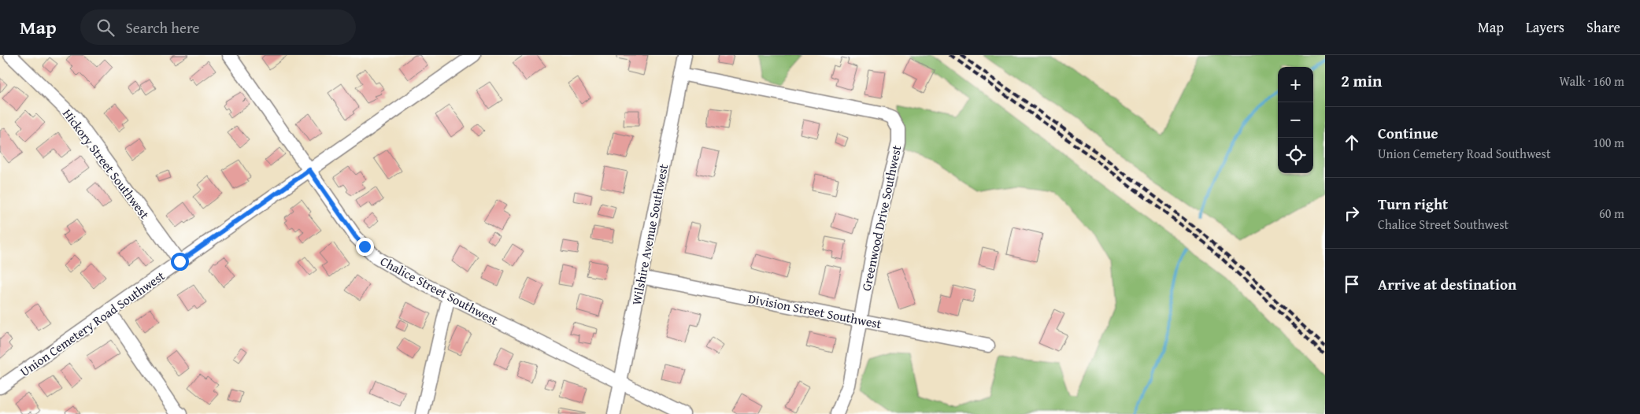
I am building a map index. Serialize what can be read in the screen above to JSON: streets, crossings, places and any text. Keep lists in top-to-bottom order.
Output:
{
  "streets": {
    "street": [
      "Hickory Street Southwest",
      "Greenwood Drive Southwest",
      "Wilshire Avenue Southwest",
      "Chalice Street Southwest",
      "Division Street Southwest",
      "Union Cemetery Road Southwest"
    ]
  },
  "crossings": [
    ["Hickory Street Southwest", "Union Cemetery Road Southwest"],
    ["Greenwood Drive Southwest", "Wilshire Avenue Southwest"],
    ["Greenwood Drive Southwest", "Division Street Southwest"],
    ["Wilshire Avenue Southwest", "Chalice Street Southwest"],
    ["Wilshire Avenue Southwest", "Division Street Southwest"],
    ["Chalice Street Southwest", "Union Cemetery Road Southwest"]
  ],
  "page": {
    "header": "Map",
    "search": "Search here",
    "nav": ["Map", "Layers", "Share"],
    "heading": ["2 min", "Walk · 160 m"],
    "map_buttons": ["+", "−"],
    "list": [
      ["Continue", "Union Cemetery Road Southwest", "100 m"],
      ["Turn right", "Chalice Street Southwest", "60 m"],
      "Arrive at destination"
    ]
  }
}
